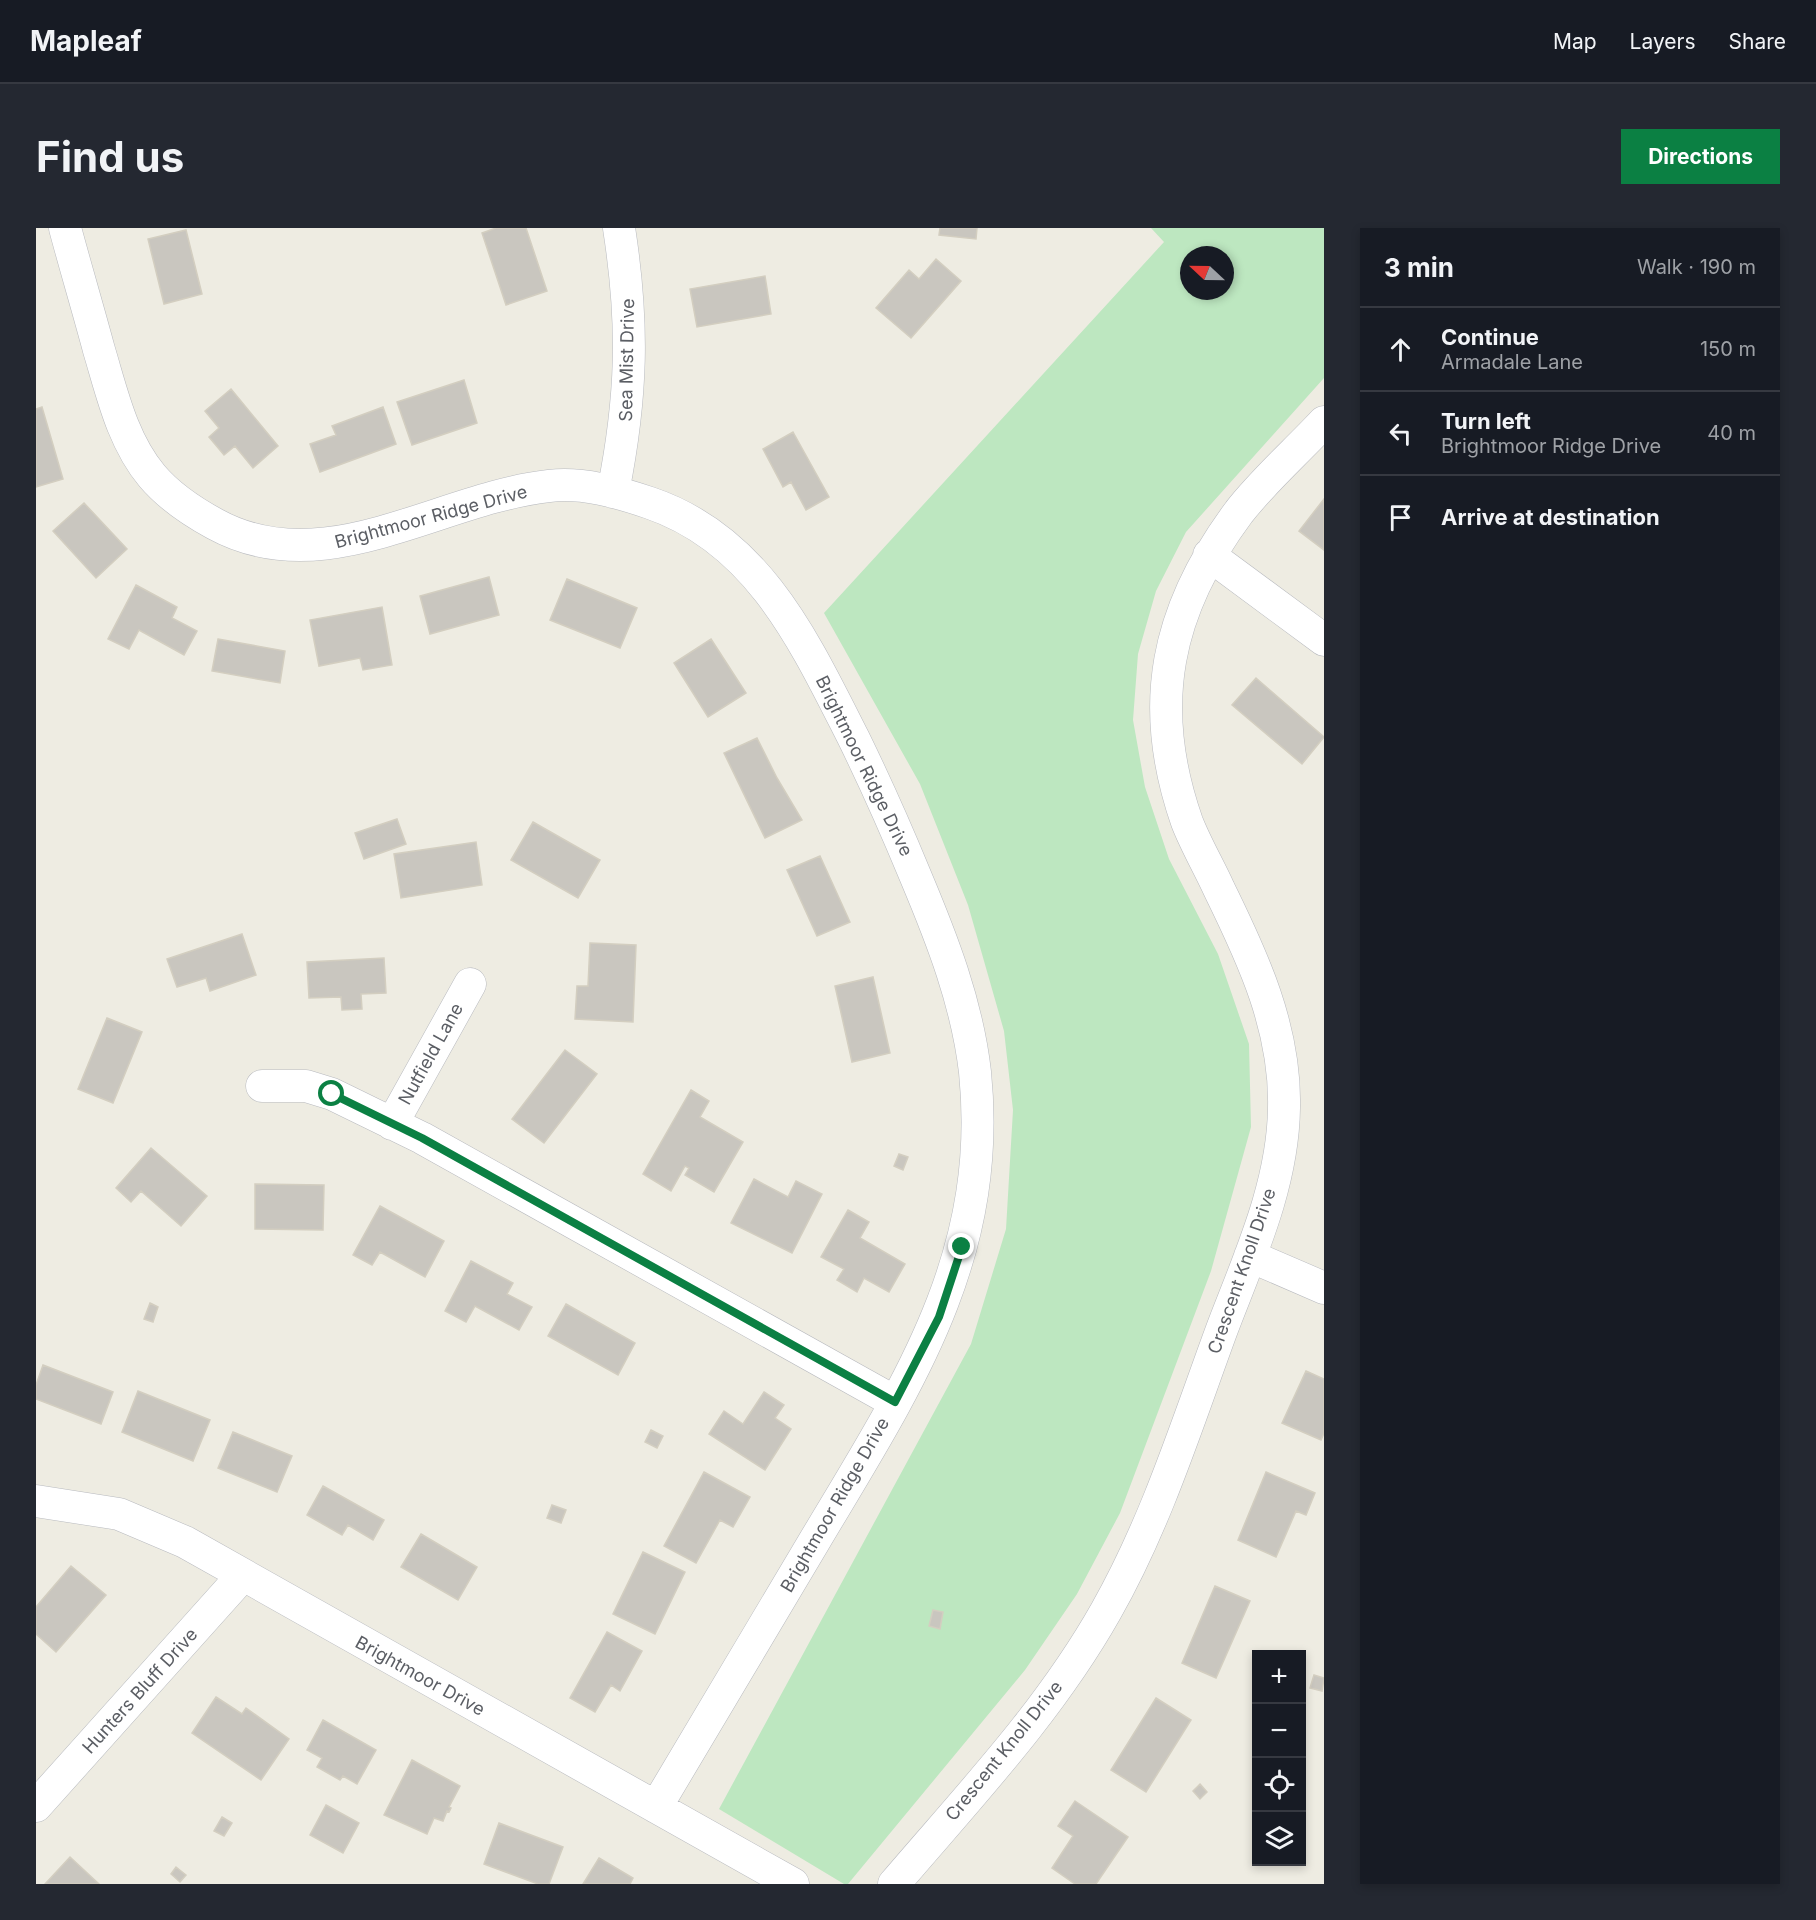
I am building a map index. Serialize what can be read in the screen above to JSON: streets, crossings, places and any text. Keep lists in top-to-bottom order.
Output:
{
  "streets": {
    "street": [
      "Sea Mist Drive",
      "Brightmoor Ridge Drive",
      "Nutfield Lane",
      "Crescent Knoll Drive",
      "Brightmoor Drive",
      "Hunters Bluff Drive"
    ]
  },
  "crossings": [
    ["Sea Mist Drive", "Brightmoor Ridge Drive"],
    ["Brightmoor Ridge Drive", "Brightmoor Drive"],
    ["Brightmoor Drive", "Hunters Bluff Drive"]
  ],
  "north": "left",
  "page": {
    "header": "Mapleaf",
    "nav": ["Map", "Layers", "Share"],
    "buttons": "Directions",
    "title": "Find us",
    "heading": ["3 min", "Walk · 190 m"],
    "list": [
      ["Continue", "Armadale Lane", "150 m"],
      ["Turn left", "Brightmoor Ridge Drive", "40 m"],
      "Arrive at destination"
    ],
    "map_buttons": ["+", "−"]
  }
}
